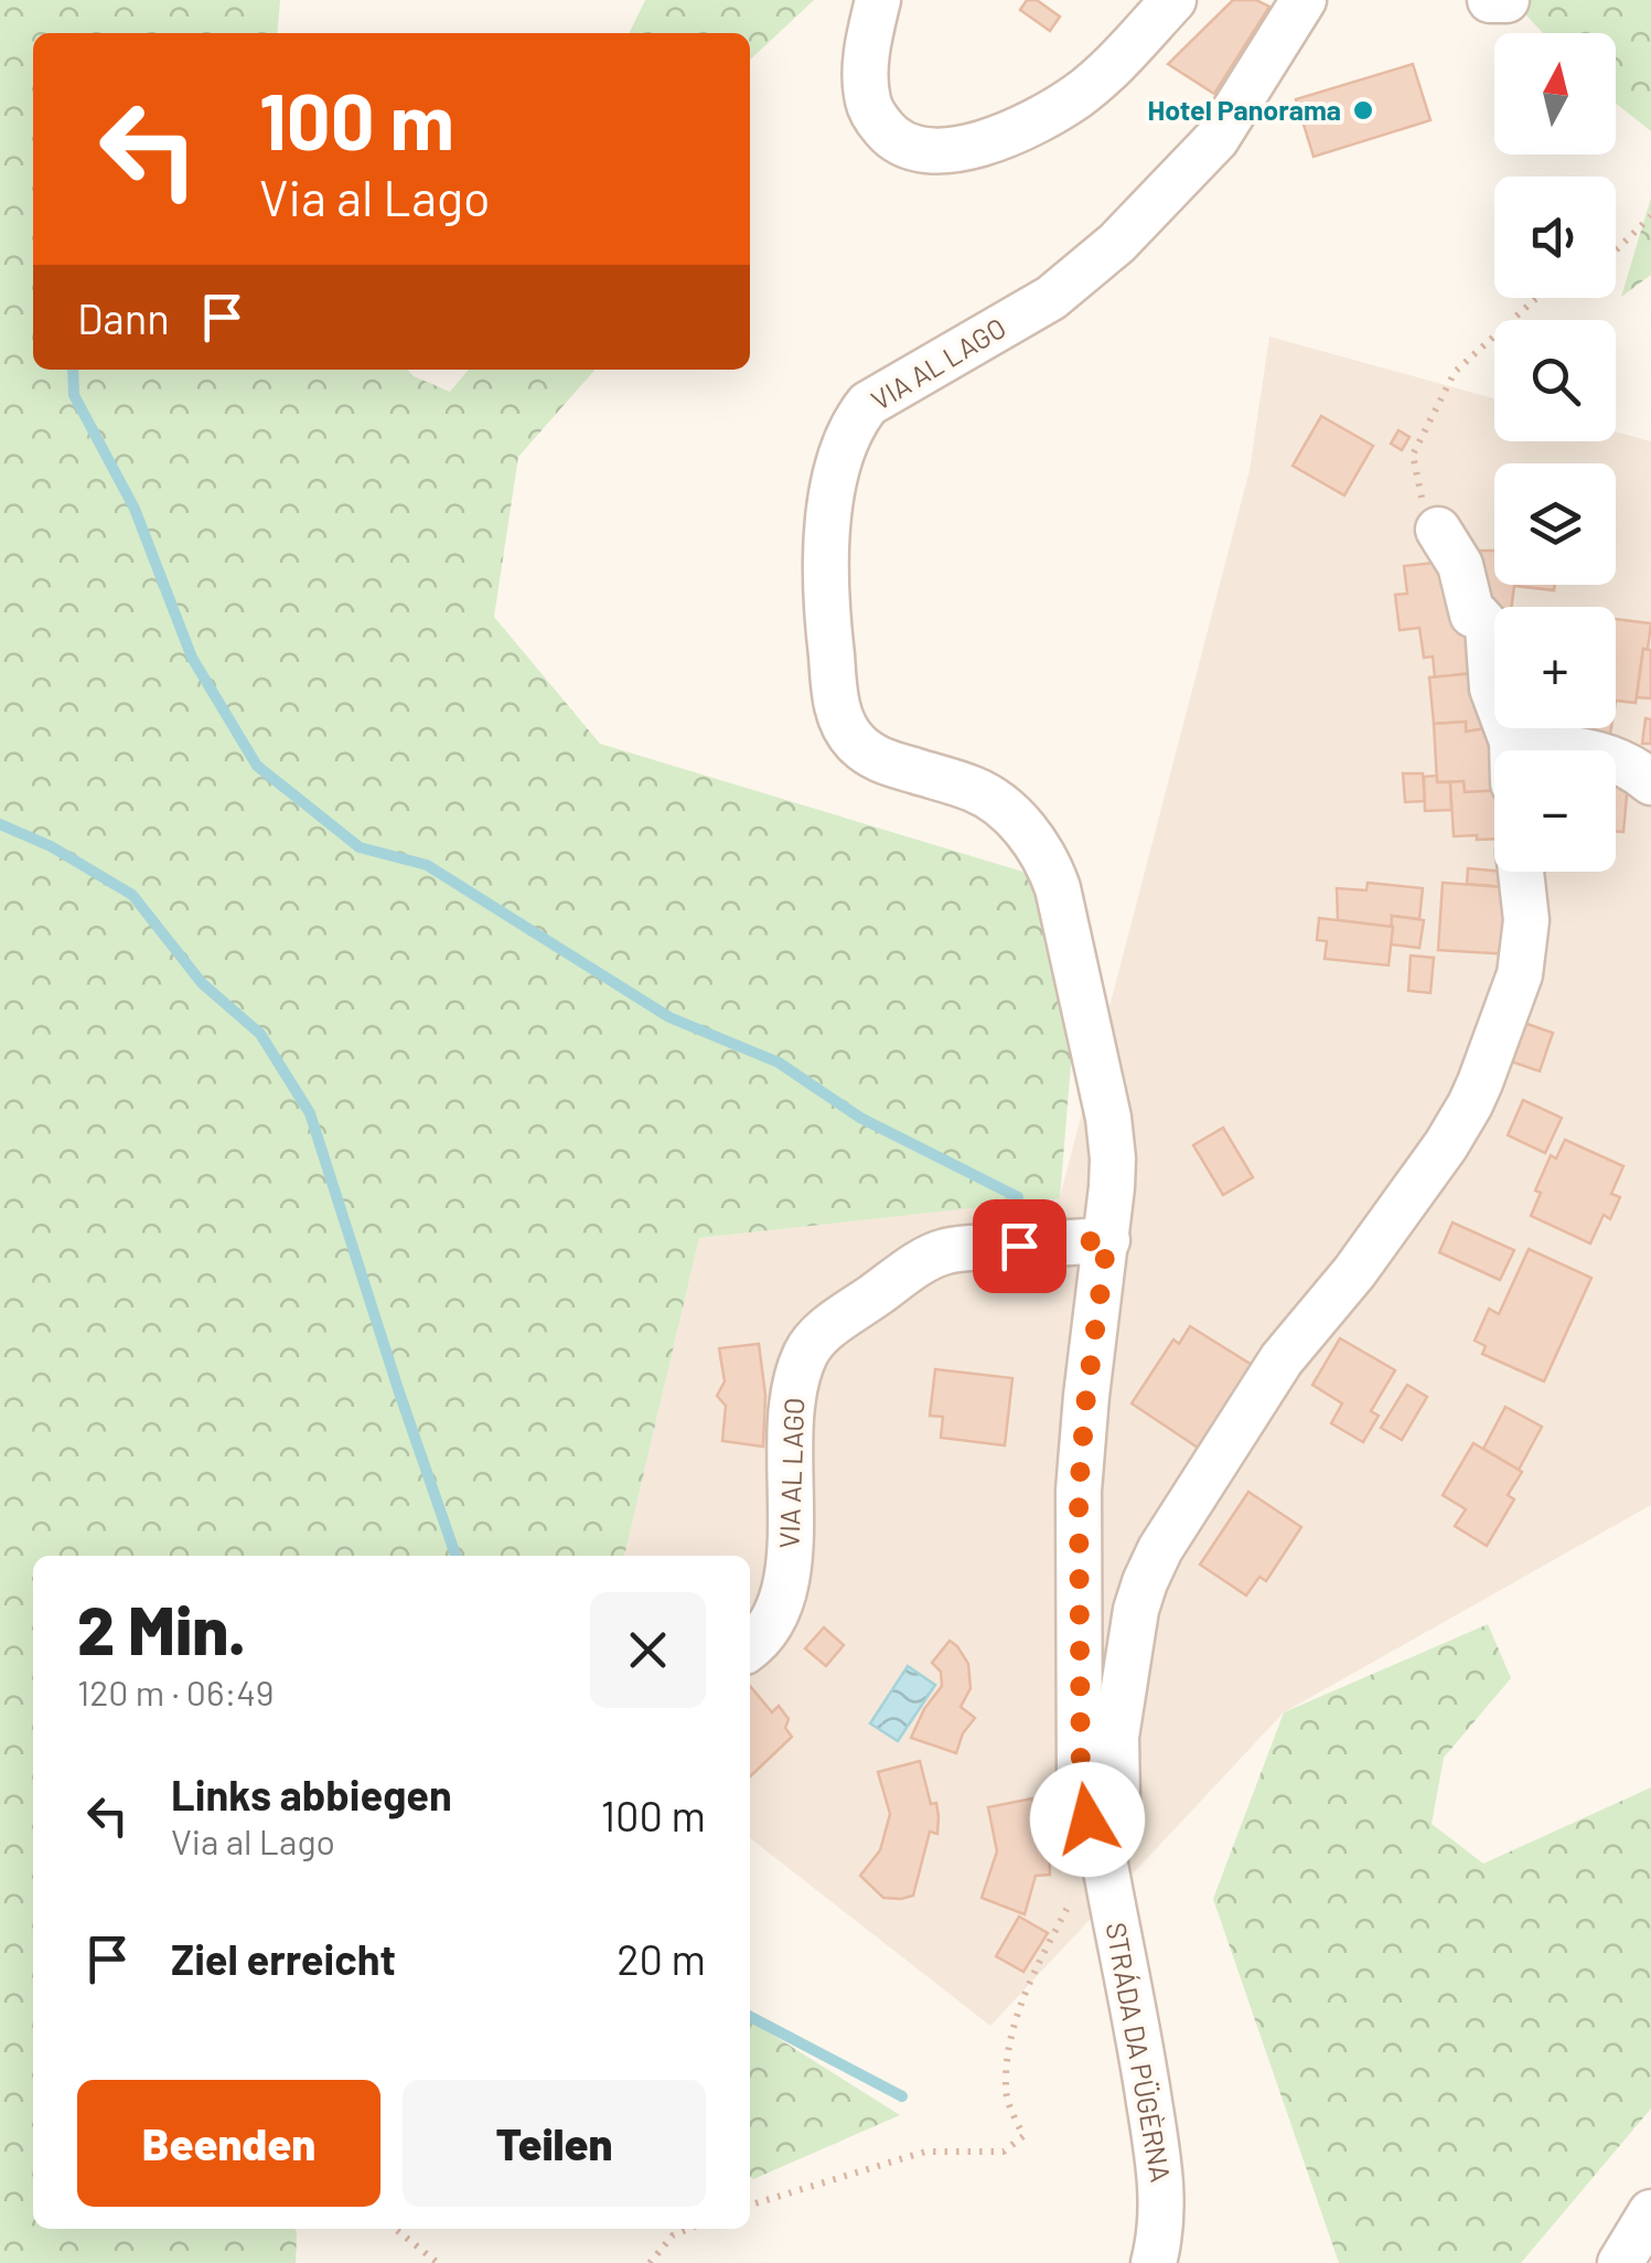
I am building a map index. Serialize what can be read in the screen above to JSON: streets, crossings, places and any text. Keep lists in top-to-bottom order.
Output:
{
  "streets": {
    "street": ["VIA AL LAGO", "STRÁDA DA PÜGÈRNA"]
  },
  "crossings": [
    ["VIA AL LAGO", "STRÁDA DA PÜGÈRNA"]
  ],
  "places": ["Hotel Panorama"],
  "north": "top",
  "page": {
    "map_buttons": ["+", "−"],
    "turn": ["100 m", "Via al Lago"],
    "then": "Dann",
    "heading": ["2 Min.", "120 m · 06:49"],
    "list": [
      {
        "name": "Links abbiegen",
        "note": "Via al Lago",
        "value": "100 m"
      },
      {
        "name": "Ziel erreicht",
        "value": "20 m"
      }
    ],
    "buttons": ["Beenden", "Teilen"]
  }
}
